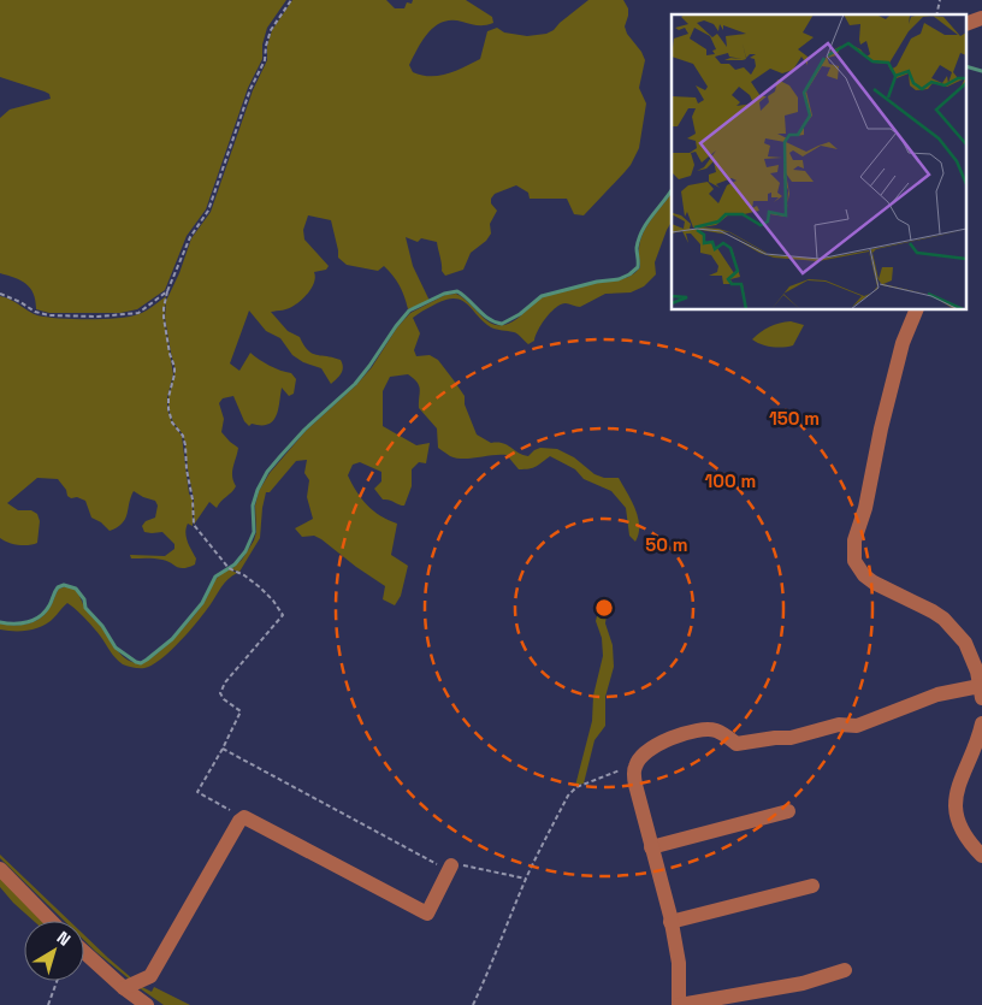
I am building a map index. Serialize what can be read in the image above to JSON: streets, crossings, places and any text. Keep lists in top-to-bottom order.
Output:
{
  "north": "top right",
  "rings": ["150 m", "100 m", "50 m"]
}
